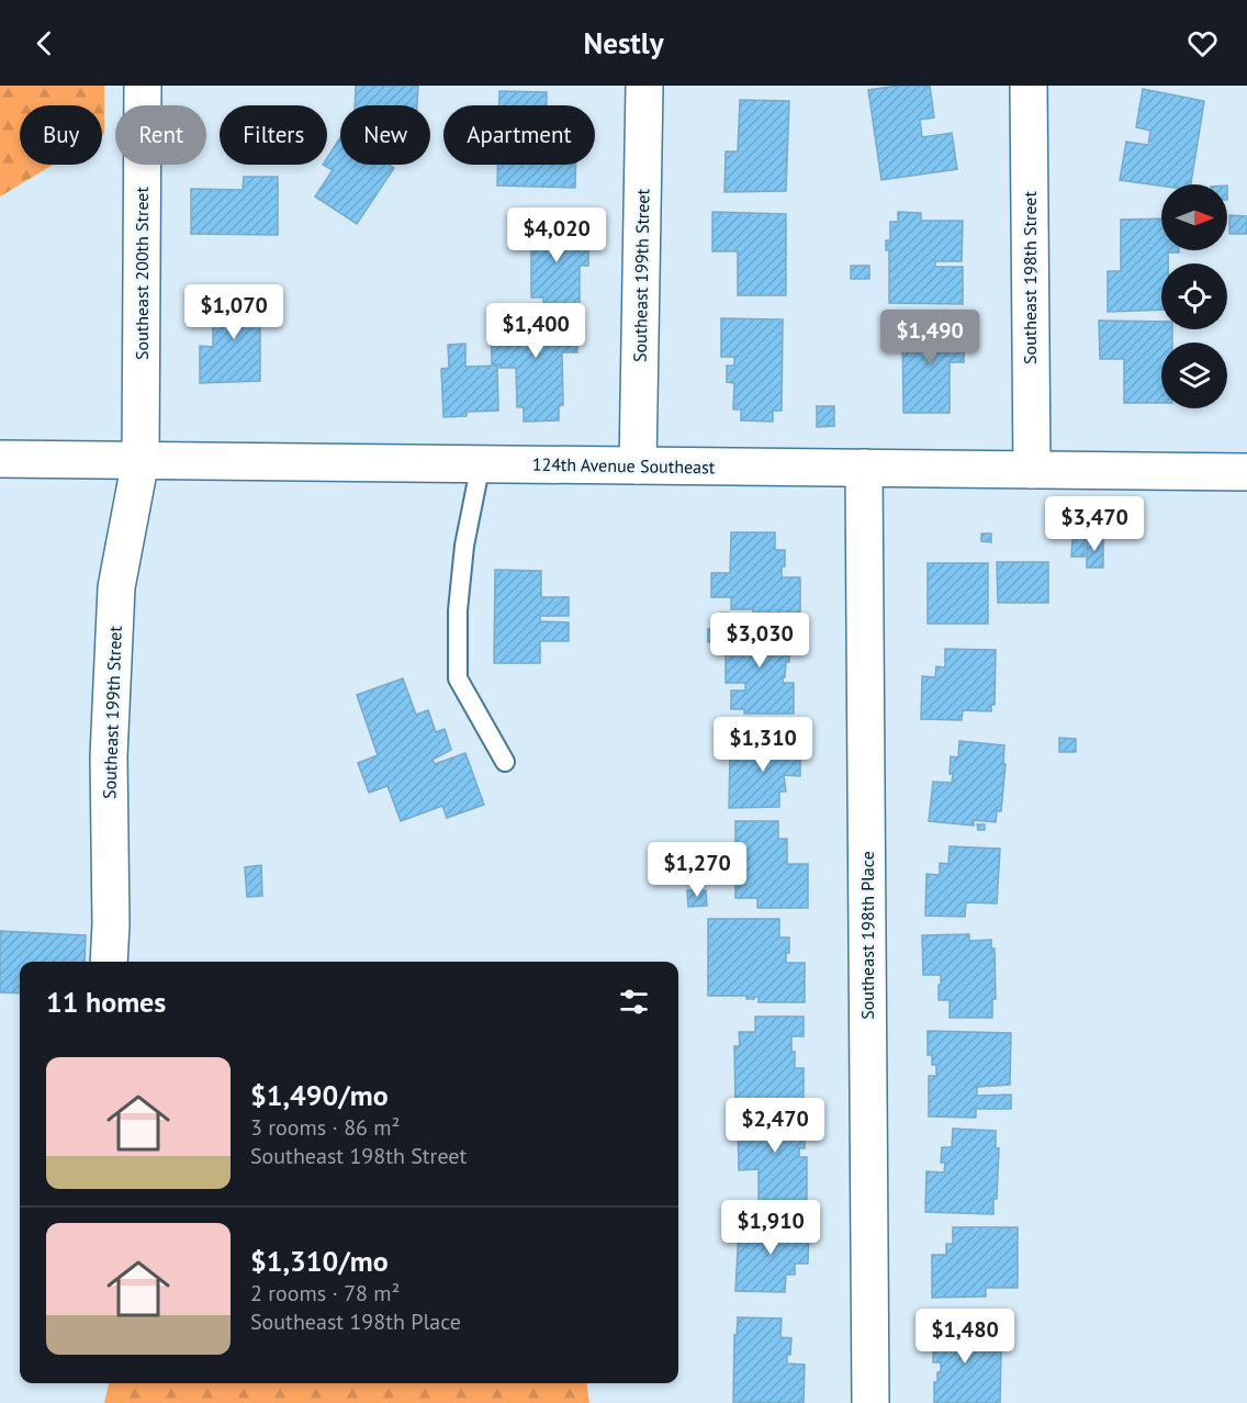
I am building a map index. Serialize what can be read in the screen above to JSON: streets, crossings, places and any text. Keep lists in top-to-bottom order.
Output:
{
  "streets": {
    "street": [
      "Southeast 200th Street",
      "Southeast 199th Street",
      "Southeast 198th Street",
      "124th Avenue Southeast",
      "Southeast 198th Place"
    ]
  },
  "crossings": [
    ["Southeast 200th Street", "Southeast 199th Street"],
    ["Southeast 200th Street", "124th Avenue Southeast"],
    ["Southeast 199th Street", "124th Avenue Southeast"],
    ["Southeast 198th Street", "124th Avenue Southeast"],
    ["124th Avenue Southeast", "Southeast 198th Place"]
  ],
  "north": "right",
  "page": {
    "header": "Nestly",
    "chip": [
      "Buy",
      "Rent",
      "Filters",
      "New",
      "Apartment"
    ],
    "price": [
      "$4,020",
      "$1,070",
      "$1,400",
      "$1,490",
      "$3,470",
      "$3,030",
      "$1,310",
      "$1,270",
      "$2,470",
      "$1,910",
      "$1,480"
    ],
    "heading": "11 homes",
    "list": [
      {
        "name": "$1,490/mo",
        "note": "3 rooms · 86 m² · Southeast 198th Street"
      },
      {
        "name": "$1,310/mo",
        "note": "2 rooms · 78 m² · Southeast 198th Place"
      }
    ]
  }
}
